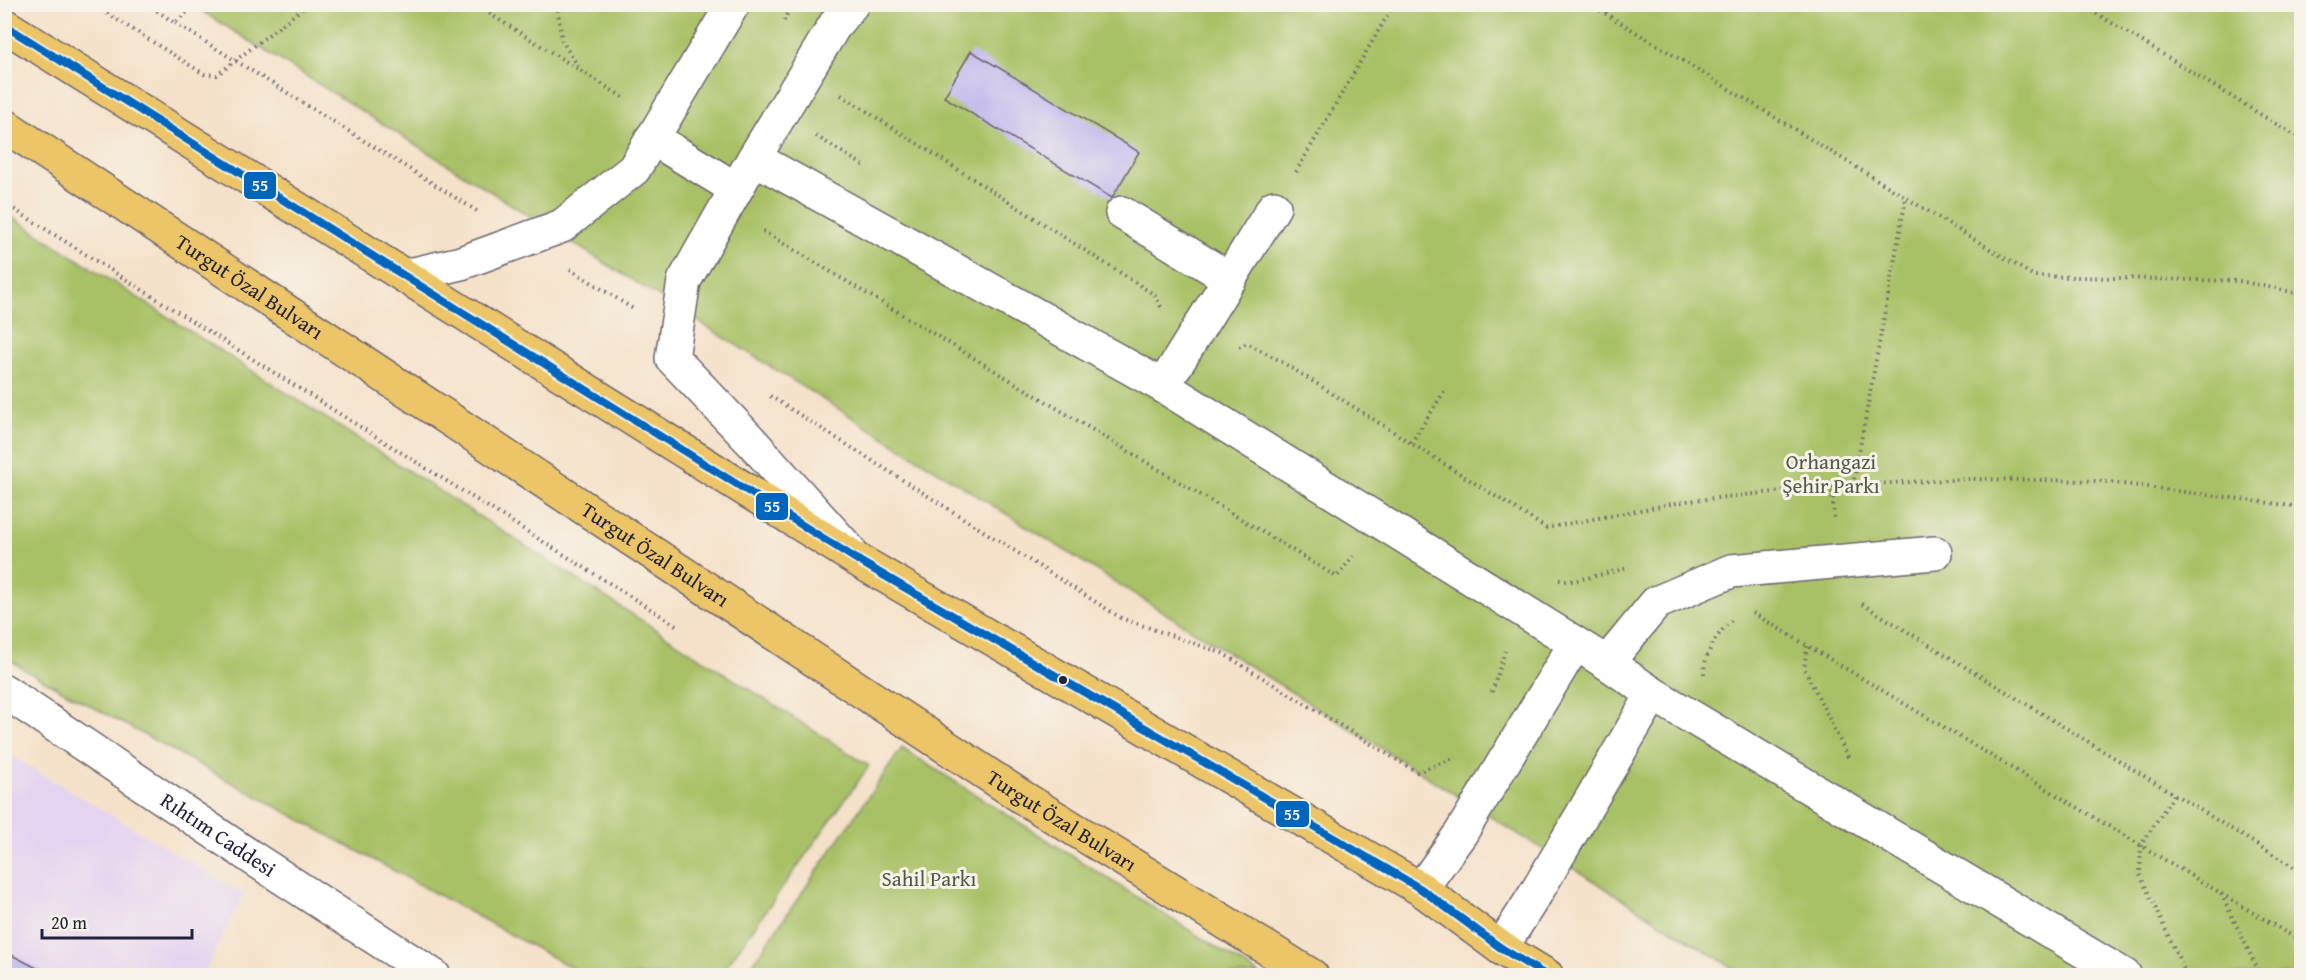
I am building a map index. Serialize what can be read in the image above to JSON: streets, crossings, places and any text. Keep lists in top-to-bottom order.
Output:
{
  "streets": {
    "highway": ["Turgut Özal Bulvarı"],
    "street": ["Rıhtım Caddesi"]
  },
  "parks": ["Orhangazi Şehir Parkı", "Sahil Parkı"],
  "lines": ["transit line 55"],
  "scale_bar": "20 m"
}
